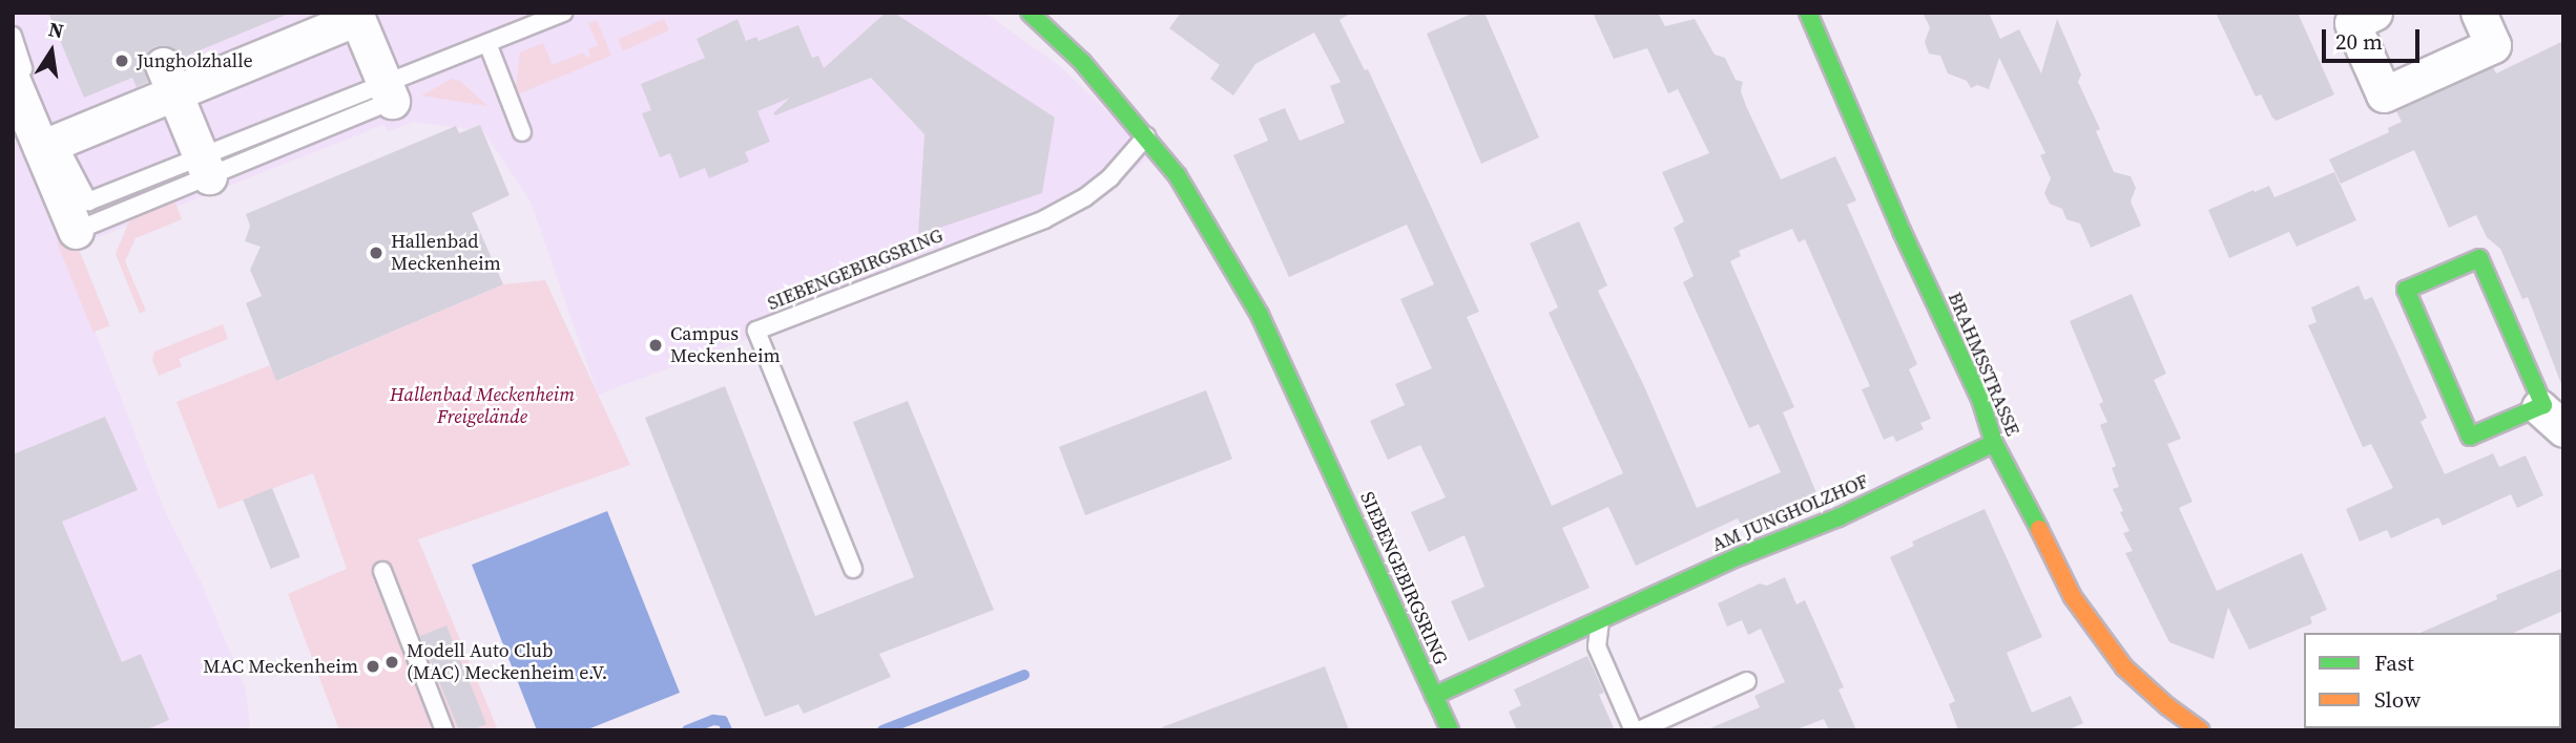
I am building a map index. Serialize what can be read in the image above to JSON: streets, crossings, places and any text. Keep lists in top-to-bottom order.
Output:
{
  "streets": {
    "street": ["SIEBENGEBIRGSRING", "BRAHMSSTRASSE", "AM JUNGHOLZHOF"]
  },
  "crossings": [
    ["SIEBENGEBIRGSRING", "AM JUNGHOLZHOF"],
    ["BRAHMSSTRASSE", "AM JUNGHOLZHOF"]
  ],
  "parks": ["Hallenbad Meckenheim Freigelände"],
  "places": [
    "Jungholzhalle",
    "Hallenbad Meckenheim",
    "Campus Meckenheim",
    "Modell Auto Club (MAC) Meckenheim e.V.",
    "MAC Meckenheim"
  ],
  "legend": ["Fast", "Slow"],
  "scale_bar": "20 m",
  "north": "top"
}
